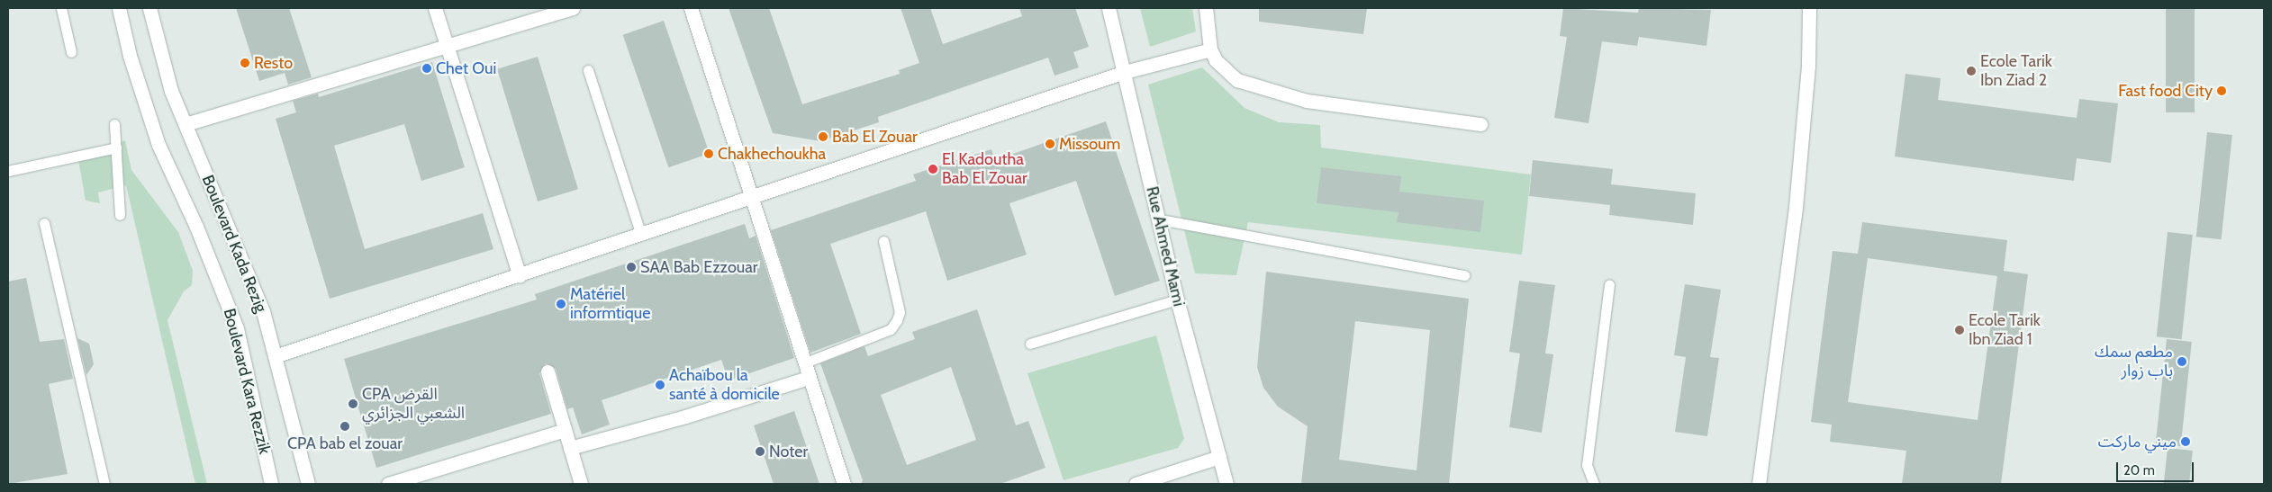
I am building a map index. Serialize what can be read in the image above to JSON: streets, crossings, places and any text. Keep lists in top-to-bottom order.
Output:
{
  "streets": {
    "street": ["Boulevard Kada Rezig", "Rue Ahmed Mami", "Boulevard Kara Rezzik"]
  },
  "crossings": [
    ["Boulevard Kada Rezig", "Boulevard Kara Rezzik"]
  ],
  "places": [
    "Resto",
    "Chet Oui",
    "Ecole Tarik Ibn Ziad 2",
    "Fast food City",
    "Bab El Zouar",
    "Missoum",
    "Chakhechoukha",
    "El Kadoutha Bab El Zouar",
    "SAA Bab Ezzouar",
    "Matériel informtique",
    "Ecole Tarik Ibn Ziad 1",
    "مطعم سمك باب زوار",
    "Achaïbou la santé à domicile",
    "CPA القرض الشعبي الجزائري",
    "CPA bab el zouar",
    "ميني ماركت",
    "Noter"
  ],
  "scale_bar": "20 m"
}
